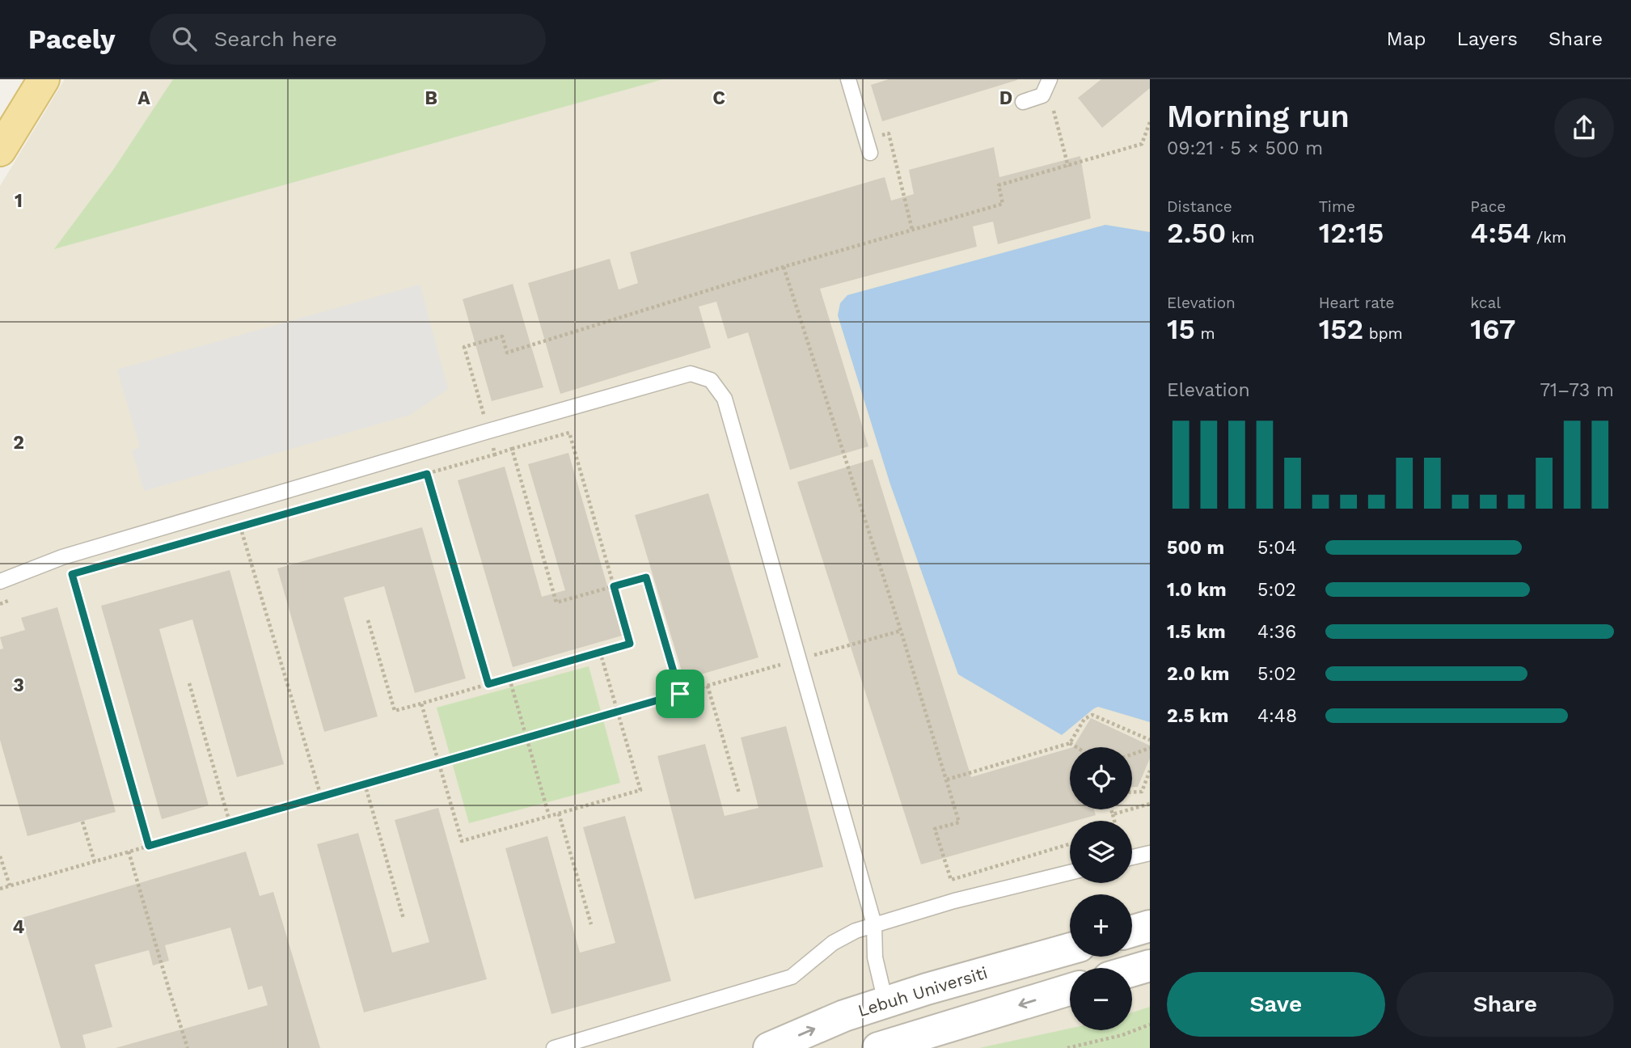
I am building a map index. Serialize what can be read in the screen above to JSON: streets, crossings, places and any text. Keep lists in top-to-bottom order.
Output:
{
  "streets": {
    "street": ["Lebuh Universiti"]
  },
  "one_way": ["Lebuh Universiti"],
  "page": {
    "header": "Pacely",
    "search": "Search here",
    "nav": ["Map", "Layers", "Share"],
    "heading": ["Morning run", "09:21 · 5 × 500 m"],
    "stats": [
      ["Distance", "2.50 km"],
      ["Time", "12:15"],
      ["Pace", "4:54 /km"],
      ["Elevation", "15 m"],
      ["Heart rate", "152 bpm"],
      ["kcal", "167"]
    ],
    "chart": ["Elevation", "71–73 m"],
    "list": [
      {
        "name": "500 m",
        "note": "5:04"
      },
      {
        "name": "1.0 km",
        "note": "5:02"
      },
      {
        "name": "1.5 km",
        "note": "4:36"
      },
      {
        "name": "2.0 km",
        "note": "5:02"
      },
      {
        "name": "2.5 km",
        "note": "4:48"
      }
    ],
    "map_buttons": ["+", "−"],
    "buttons": ["Save", "Share"]
  },
  "grid": {
    "columns": [
      "A",
      "B",
      "C",
      "D"
    ],
    "rows": [
      "1",
      "2",
      "3",
      "4"
    ]
  }
}
